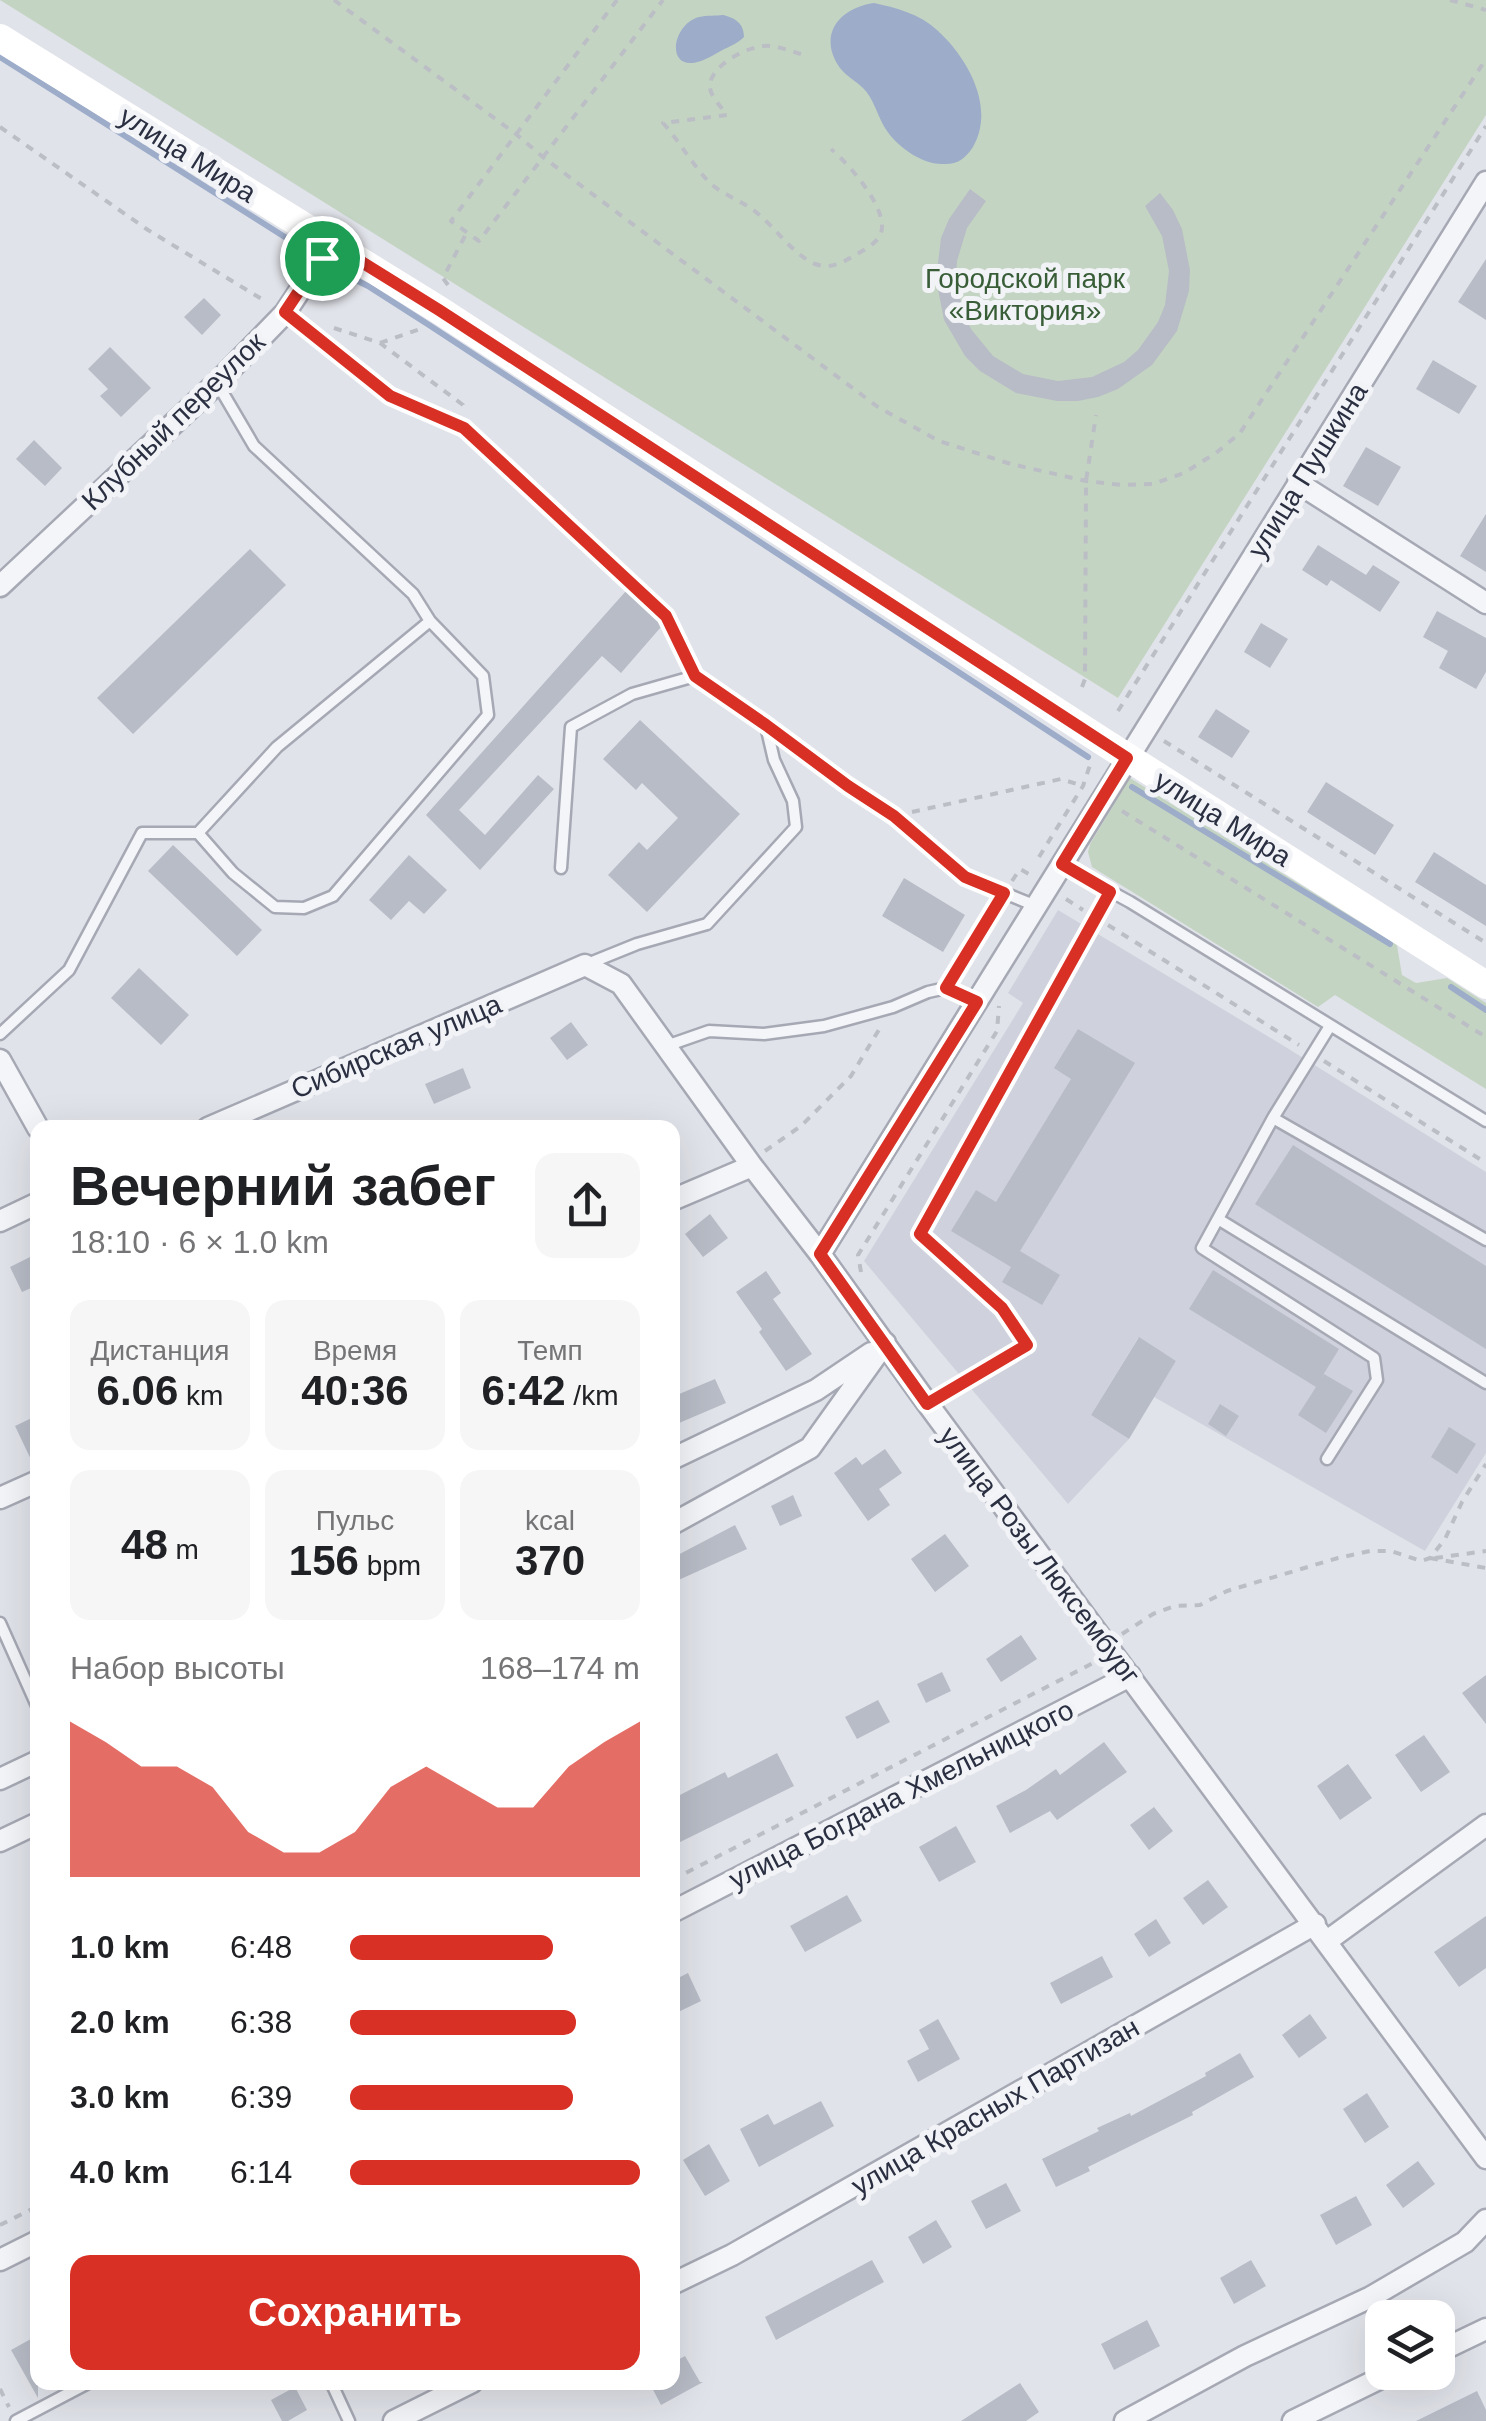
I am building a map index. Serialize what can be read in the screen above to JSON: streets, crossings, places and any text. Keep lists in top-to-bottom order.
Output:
{
  "streets": {
    "main road": ["улица Мира"],
    "street": [
      "Клубный переулок",
      "улица Пушкина",
      "Сибирская улица",
      "улица Розы Люксембург",
      "улица Богдана Хмельницкого",
      "улица Красных Партизан"
    ]
  },
  "crossings": [
    ["улица Мира", "Клубный переулок"],
    ["улица Мира", "улица Пушкина"],
    ["улица Пушкина", "улица Розы Люксембург"],
    ["Сибирская улица", "улица Розы Люксембург"],
    ["улица Розы Люксембург", "улица Богдана Хмельницкого"],
    ["улица Розы Люксембург", "улица Красных Партизан"]
  ],
  "parks": ["Городской парк «Виктория»"],
  "page": {
    "heading": ["Вечерний забег", "18:10 · 6 × 1.0 km"],
    "stats": [
      ["Дистанция", "6.06 km"],
      ["Время", "40:36"],
      ["Темп", "6:42 /km"],
      ["48 m"],
      ["Пульс", "156 bpm"],
      ["kcal", "370"]
    ],
    "chart": ["Набор высоты", "168–174 m"],
    "list": [
      {
        "name": "1.0 km",
        "note": "6:48"
      },
      {
        "name": "2.0 km",
        "note": "6:38"
      },
      {
        "name": "3.0 km",
        "note": "6:39"
      },
      {
        "name": "4.0 km",
        "note": "6:14"
      }
    ],
    "buttons": "Сохранить"
  }
}
